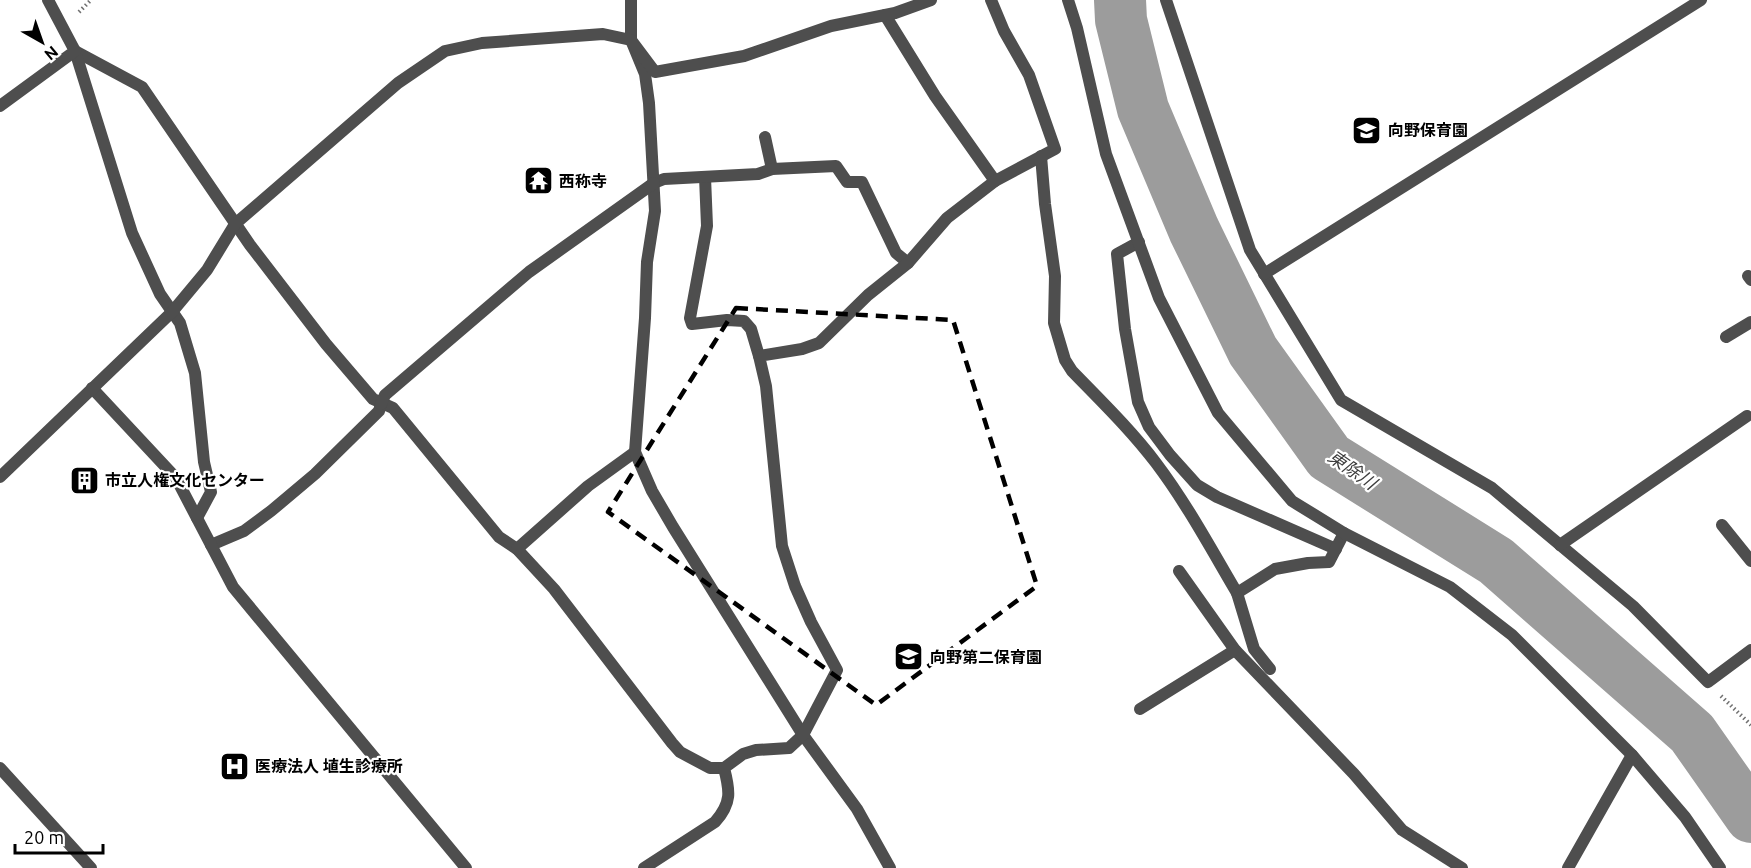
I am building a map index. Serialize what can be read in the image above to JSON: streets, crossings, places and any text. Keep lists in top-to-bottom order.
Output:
{
  "water": ["東除川"],
  "places": {
    "school or university": ["向野保育園", "向野第二保育園"],
    "temple": ["西称寺"],
    "building": ["市立人権文化センター"],
    "hospital": ["医療法人 埴生診療所"]
  },
  "scale_bar": "20 m",
  "north": "bottom right"
}
